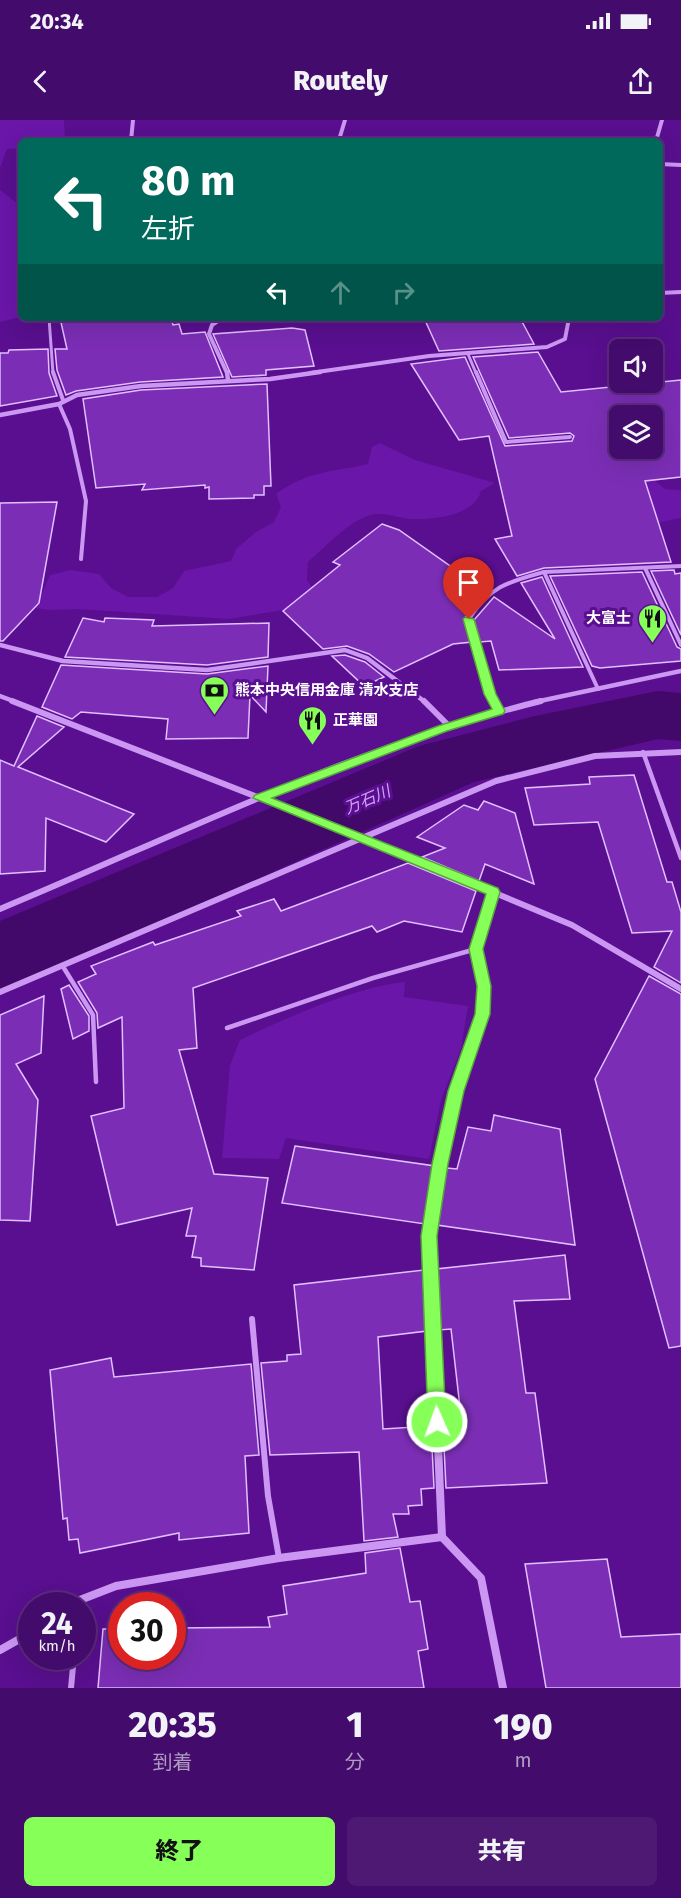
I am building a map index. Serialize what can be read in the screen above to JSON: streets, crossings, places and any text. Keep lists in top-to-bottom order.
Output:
{
  "water": ["万石川"],
  "places": {
    "restaurant": ["大富士", "正華園"],
    "bank": ["熊本中央信用金庫 清水支店"]
  },
  "page": {
    "status": "20:34",
    "header": "Routely",
    "turn": ["80 m", "左折"],
    "speed": "24 km/h",
    "limit": "30",
    "eta": [
      "20:35",
      "到着",
      "1",
      "分",
      "190",
      "m"
    ],
    "buttons": ["終了", "共有"]
  }
}
